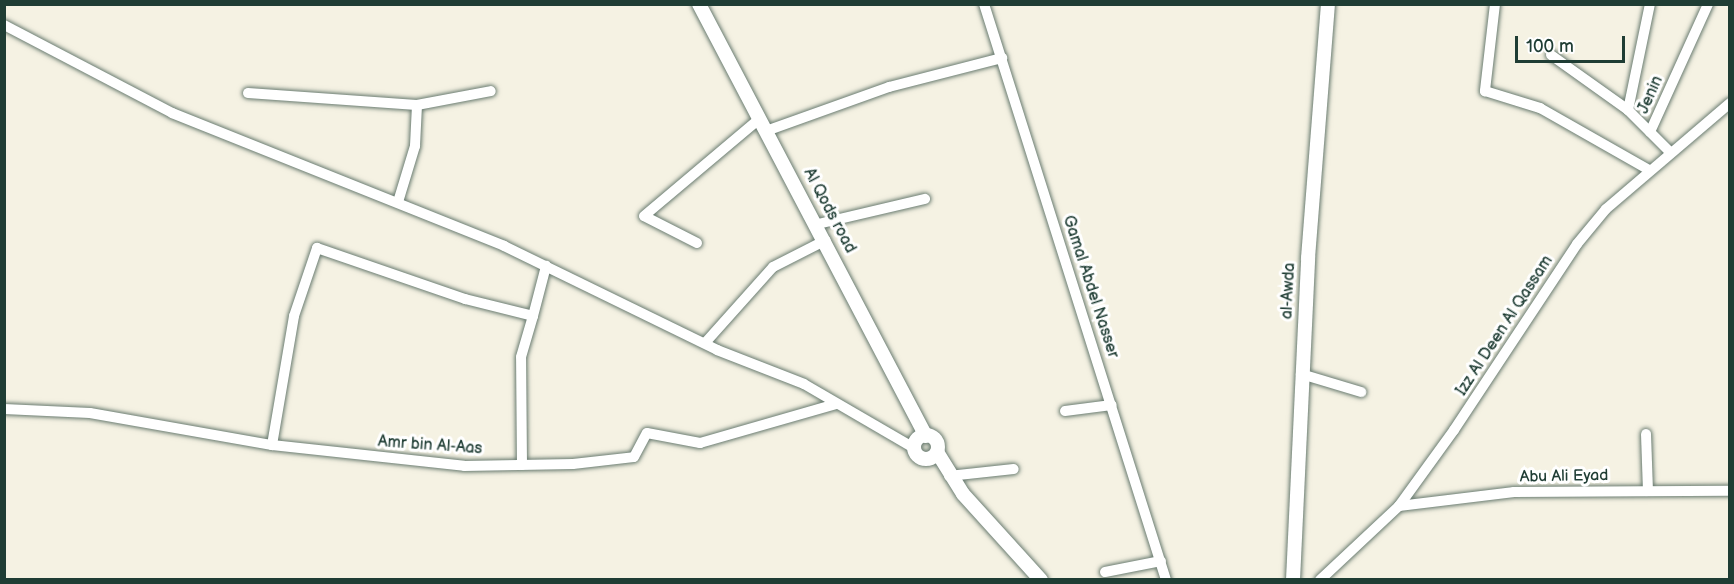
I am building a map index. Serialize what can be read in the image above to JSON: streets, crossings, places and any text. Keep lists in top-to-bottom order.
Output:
{
  "streets": {
    "main road": ["Al Qods road", "al-Awda"],
    "street": [
      "Jenin",
      "Gamal Abdel Nasser",
      "Izz Al Deen Al Qassam",
      "Amr bin Al-Aas",
      "Abu Ali Eyad"
    ]
  },
  "crossings": [
    ["Izz Al Deen Al Qassam", "Abu Ali Eyad"]
  ],
  "scale_bar": "100 m"
}
